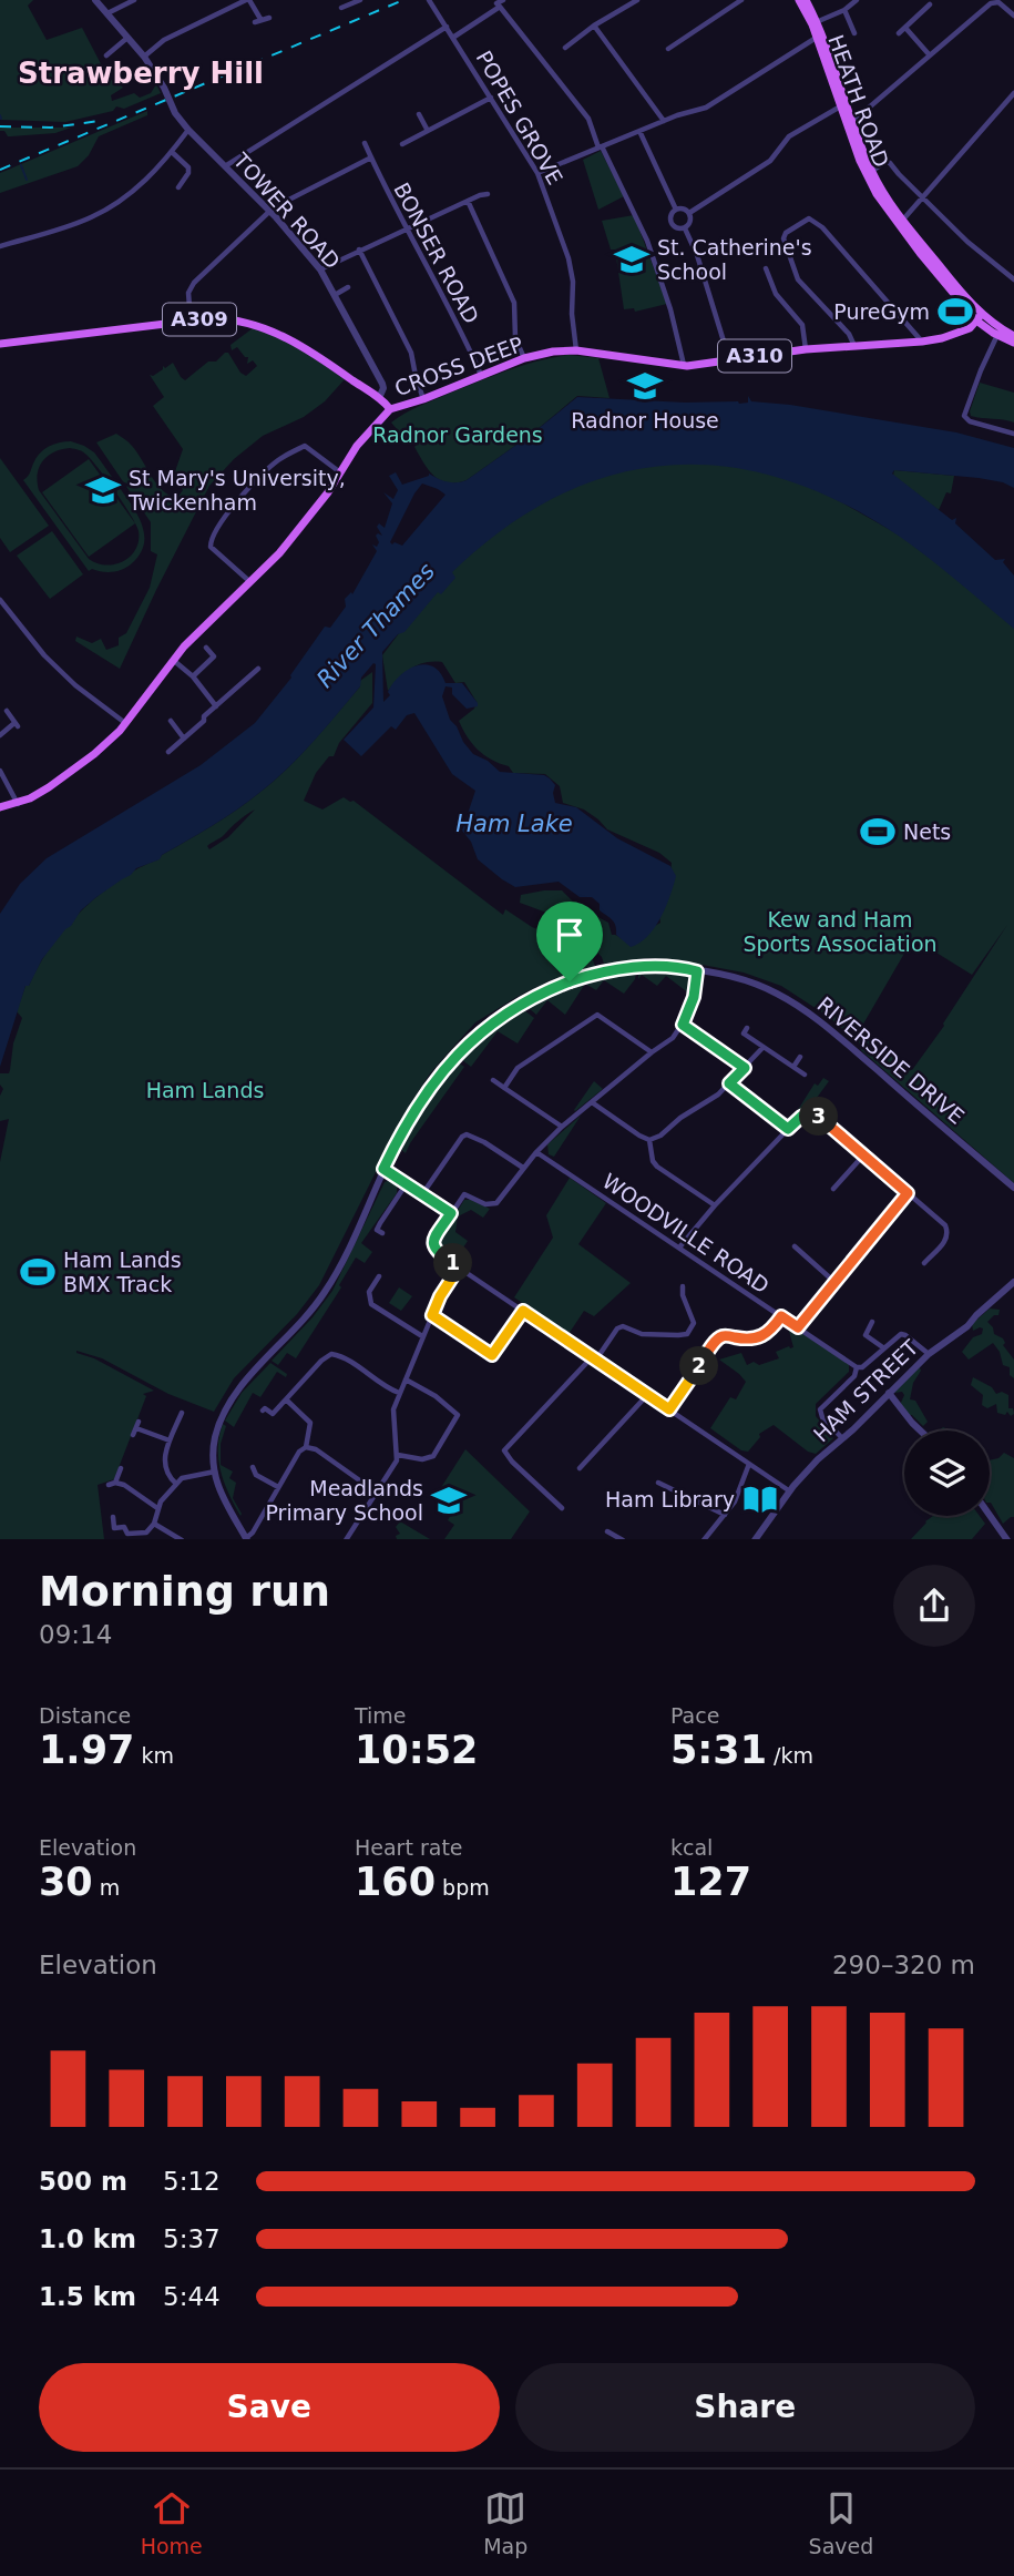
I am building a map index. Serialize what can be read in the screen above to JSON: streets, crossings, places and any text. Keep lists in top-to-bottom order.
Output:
{
  "streets": {
    "main road": [
      "HEATH ROAD",
      "A309",
      "A310",
      "CROSS DEEP"
    ],
    "street": [
      "POPES GROVE",
      "TOWER ROAD",
      "BONSER ROAD",
      "RIVERSIDE DRIVE",
      "WOODVILLE ROAD",
      "HAM STREET"
    ]
  },
  "crossings": [
    ["HEATH ROAD", "CROSS DEEP"],
    ["POPES GROVE", "CROSS DEEP"],
    ["TOWER ROAD", "A309"],
    ["BONSER ROAD", "CROSS DEEP"],
    ["A309", "CROSS DEEP"]
  ],
  "districts": ["Strawberry Hill"],
  "water": ["River Thames", "Ham Lake"],
  "parks": ["Radnor Gardens", "Kew and Ham Sports Association", "Ham Lands"],
  "places": {
    "school or university": [
      "St. Catherine's School",
      "Radnor House",
      "St Mary's University, Twickenham",
      "Meadlands Primary School"
    ],
    "sports": ["PureGym", "Nets", "Ham Lands BMX Track"],
    "library": ["Ham Library"]
  },
  "page": {
    "pins": ["3", "1", "2"],
    "heading": ["Morning run", "09:14"],
    "stats": [
      ["Distance", "1.97 km"],
      ["Time", "10:52"],
      ["Pace", "5:31 /km"],
      ["Elevation", "30 m"],
      ["Heart rate", "160 bpm"],
      ["kcal", "127"]
    ],
    "chart": ["Elevation", "290–320 m"],
    "list": [
      {
        "name": "500 m",
        "note": "5:12"
      },
      {
        "name": "1.0 km",
        "note": "5:37"
      },
      {
        "name": "1.5 km",
        "note": "5:44"
      }
    ],
    "buttons": ["Save", "Share"],
    "tabs": ["Home", "Map", "Saved"]
  }
}
